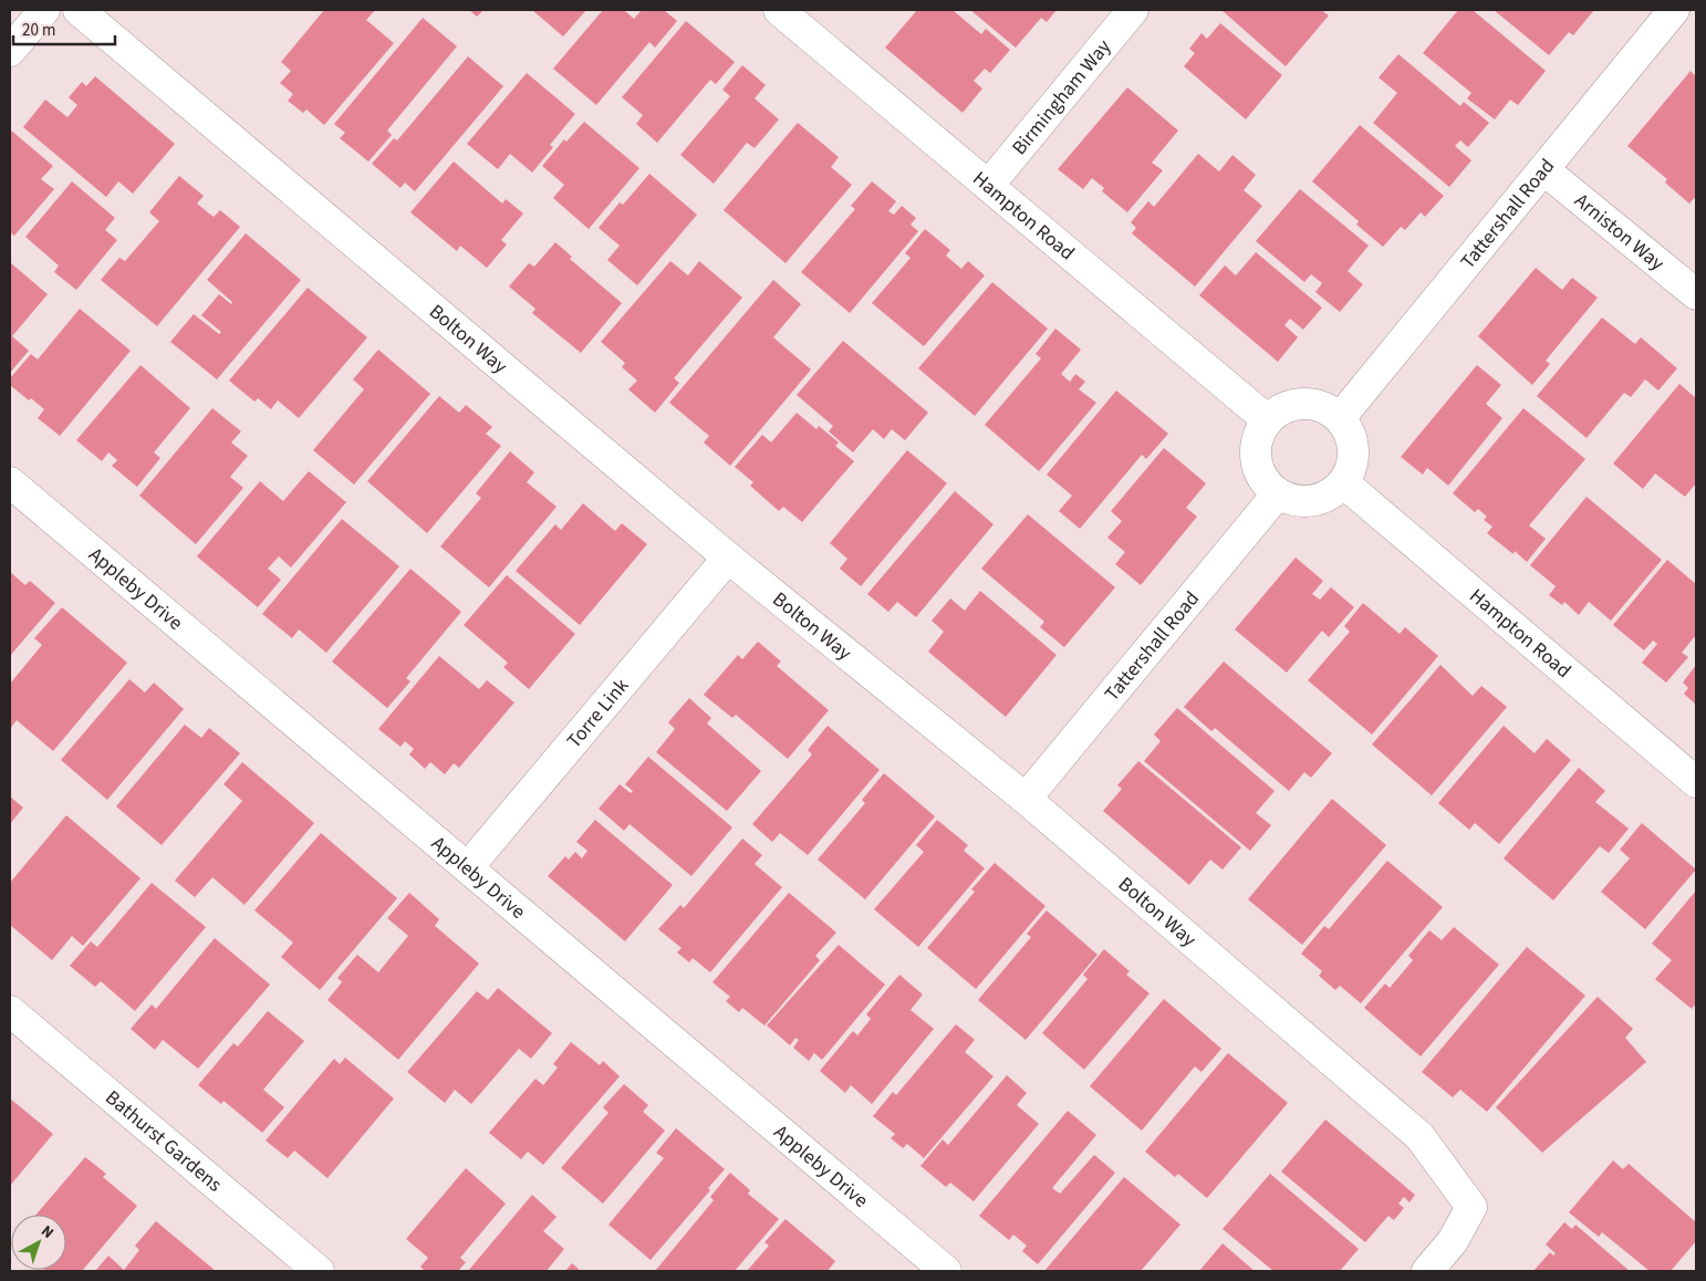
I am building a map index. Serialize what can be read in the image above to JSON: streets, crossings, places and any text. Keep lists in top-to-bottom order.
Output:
{
  "streets": {
    "street": [
      "Birmingham Way",
      "Tattershall Road",
      "Hampton Road",
      "Arniston Way",
      "Bolton Way",
      "Appleby Drive",
      "Torre Link",
      "Bathurst Gardens"
    ]
  },
  "crossings": [
    ["Birmingham Way", "Hampton Road"],
    ["Tattershall Road", "Hampton Road"],
    ["Tattershall Road", "Arniston Way"],
    ["Tattershall Road", "Bolton Way"],
    ["Bolton Way", "Torre Link"],
    ["Appleby Drive", "Torre Link"]
  ],
  "scale_bar": "20 m",
  "north": "top right"
}
